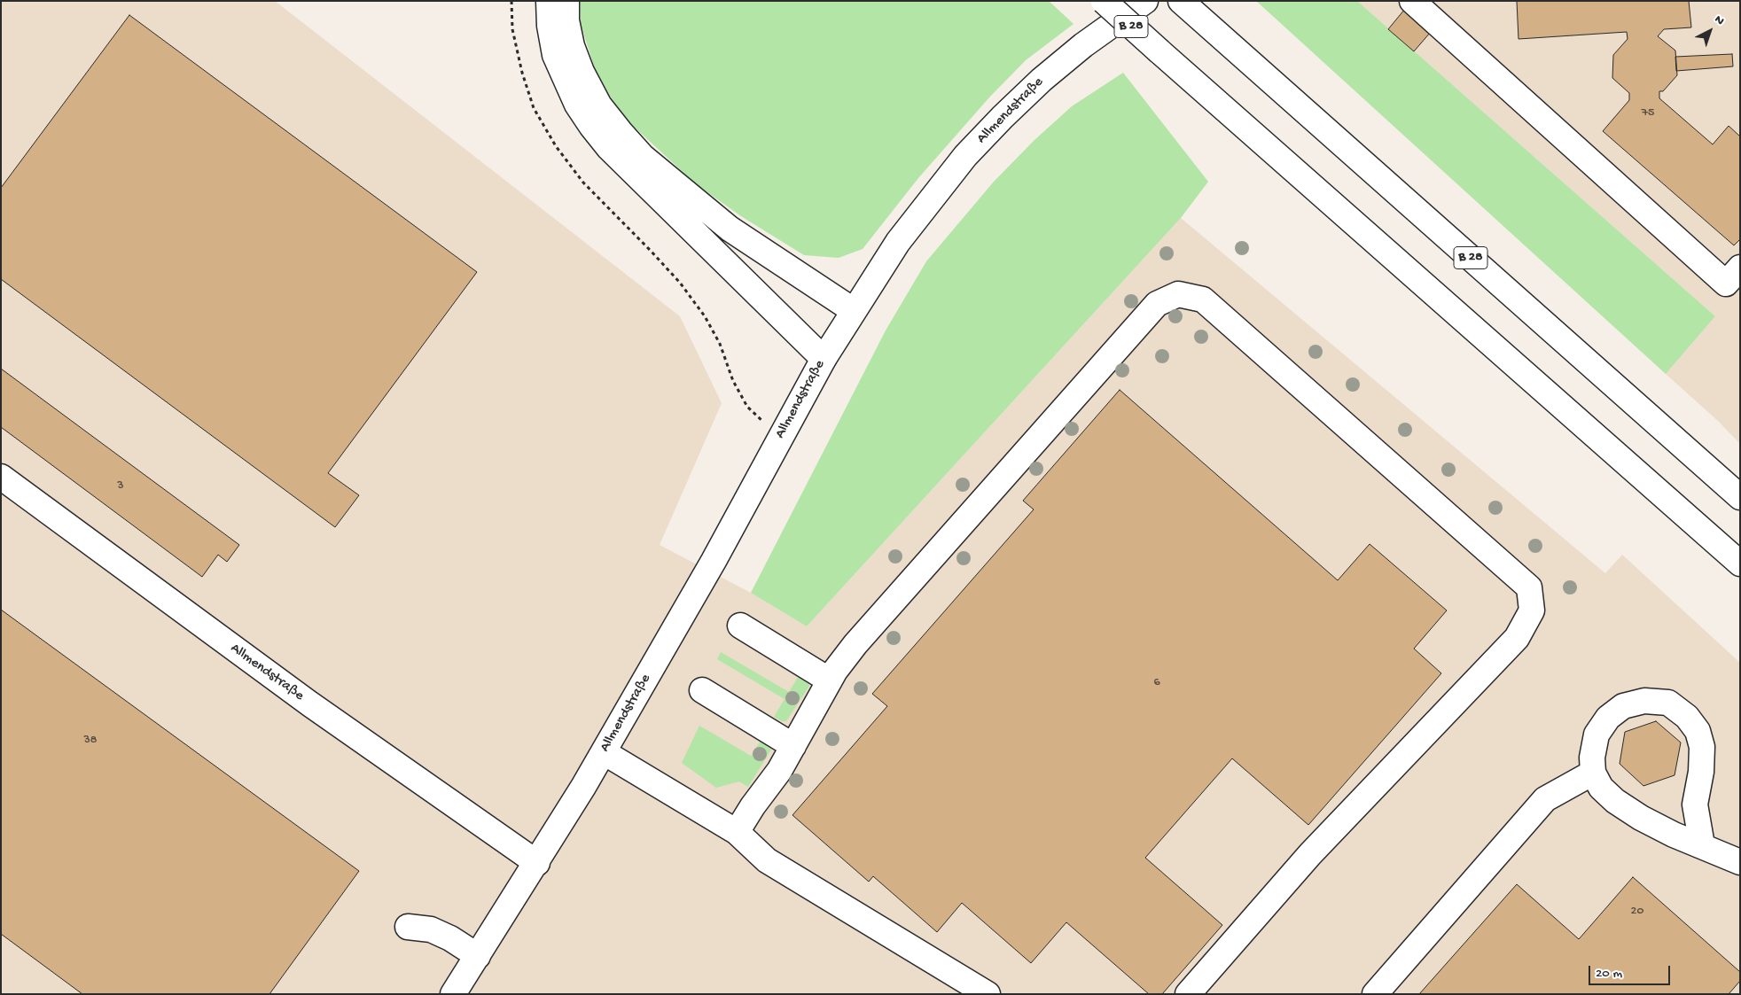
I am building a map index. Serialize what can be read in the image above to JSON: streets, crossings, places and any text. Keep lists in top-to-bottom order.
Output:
{
  "streets": {
    "main road": ["B 28", "Allmendstraße"]
  },
  "house_numbers": [
    "75",
    "3",
    "6",
    "38",
    "20"
  ],
  "scale_bar": "20 m",
  "north": "top right"
}
